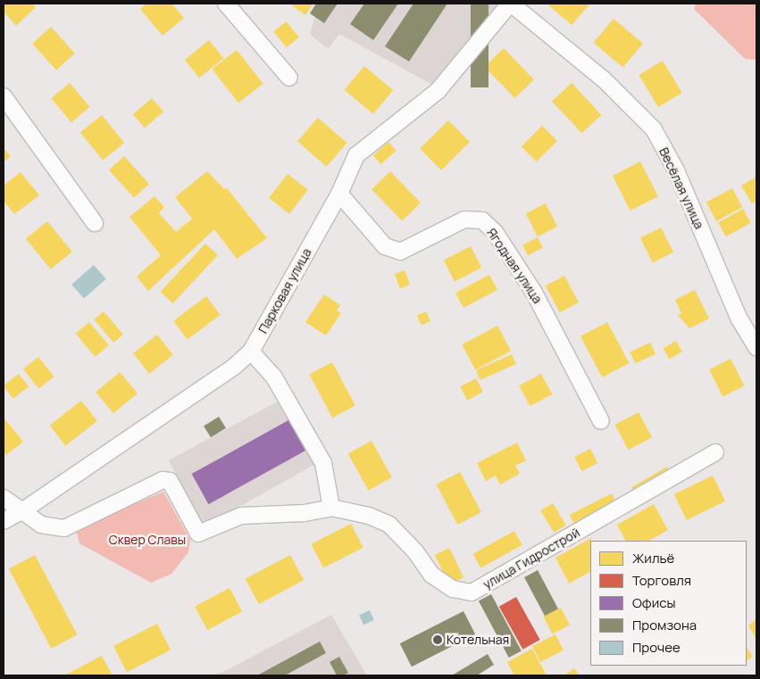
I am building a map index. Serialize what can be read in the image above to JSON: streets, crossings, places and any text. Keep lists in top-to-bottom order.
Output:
{
  "streets": {
    "street": [
      "Весёлая улица",
      "Ягодная улица",
      "Парковая улица",
      "улица Гидрострой"
    ]
  },
  "crossings": [
    ["Весёлая улица", "Парковая улица"],
    ["Ягодная улица", "Парковая улица"],
    ["Парковая улица", "улица Гидрострой"]
  ],
  "parks": ["Сквер Славы"],
  "places": ["Котельная"],
  "legend": [
    "Жильё",
    "Торговля",
    "Офисы",
    "Промзона",
    "Прочее"
  ]
}
